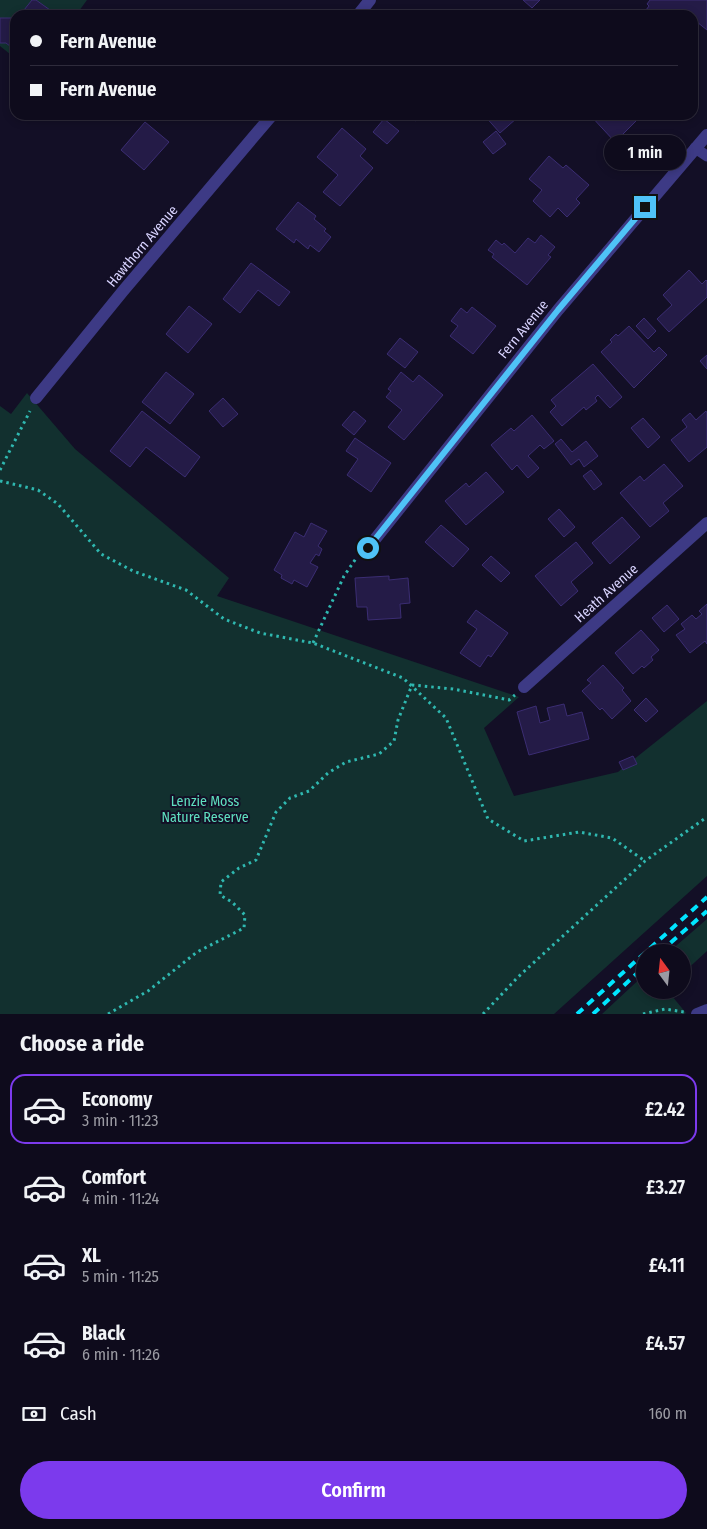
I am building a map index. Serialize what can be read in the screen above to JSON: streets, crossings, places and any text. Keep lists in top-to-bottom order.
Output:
{
  "streets": {
    "street": ["Hawthorn Avenue", "Fern Avenue", "Heath Avenue"]
  },
  "parks": ["Lenzie Moss Nature Reserve"],
  "north": "top",
  "page": {
    "banner": ["Fern Avenue", "Fern Avenue"],
    "bubble": "1 min",
    "heading": "Choose a ride",
    "list": [
      {
        "name": "Economy",
        "note": "3 min · 11:23",
        "value": "£2.42"
      },
      {
        "name": "Comfort",
        "note": "4 min · 11:24",
        "value": "£3.27"
      },
      {
        "name": "XL",
        "note": "5 min · 11:25",
        "value": "£4.11"
      },
      {
        "name": "Black",
        "note": "6 min · 11:26",
        "value": "£4.57"
      }
    ],
    "pay": ["Cash", "160 m"],
    "buttons": "Confirm"
  }
}
